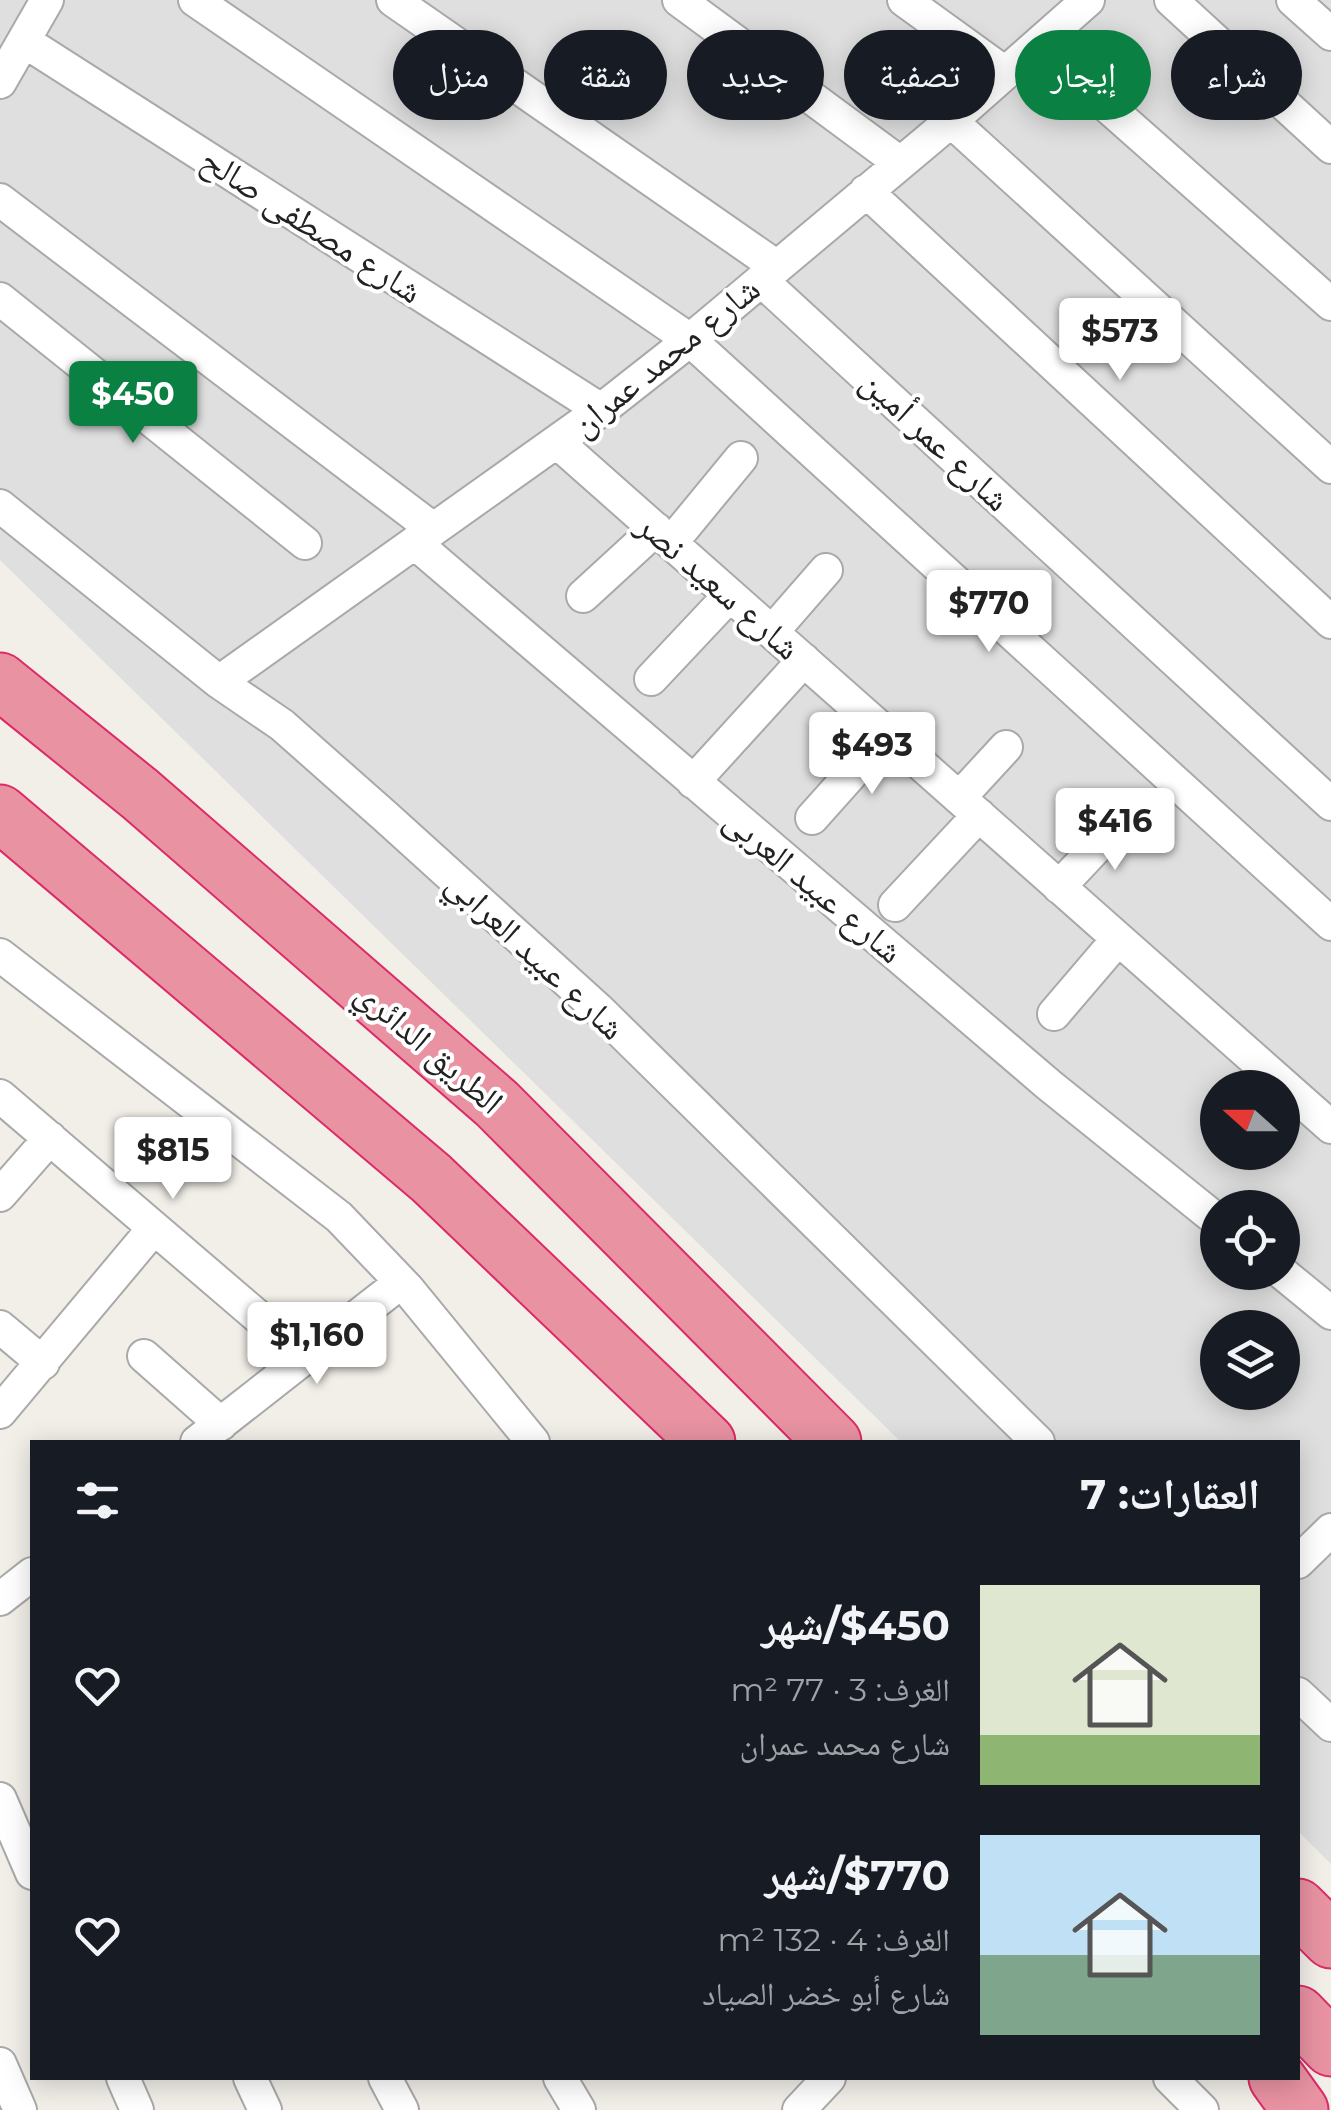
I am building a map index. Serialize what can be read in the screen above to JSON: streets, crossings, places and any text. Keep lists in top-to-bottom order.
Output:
{
  "streets": {
    "highway": ["الطريق الدائري"],
    "street": [
      "شارع مصطفى صالح",
      "شارع محمد عمران",
      "شارع عمر أمين",
      "شارع سعيد نصر",
      "شارع عبيد العربى",
      "شارع عبيد العرابي"
    ]
  },
  "crossings": [
    ["شارع مصطفى صالح", "شارع محمد عمران"],
    ["شارع محمد عمران", "شارع عمر أمين"],
    ["شارع محمد عمران", "شارع سعيد نصر"],
    ["شارع محمد عمران", "شارع عبيد العربى"],
    ["شارع محمد عمران", "شارع عبيد العرابي"]
  ],
  "north": "left",
  "page": {
    "chip": [
      "شراء",
      "إيجار",
      "تصفية",
      "جديد",
      "شقة",
      "منزل"
    ],
    "price": [
      "$573",
      "$450",
      "$770",
      "$493",
      "$416",
      "$815",
      "$1,160"
    ],
    "heading": "العقارات: 7",
    "list": [
      {
        "name": "$450/شهر",
        "note": "الغرف: 3 · 77 m² · شارع محمد عمران"
      },
      {
        "name": "$770/شهر",
        "note": "الغرف: 4 · 132 m² · شارع أبو خضر الصياد"
      }
    ]
  }
}
